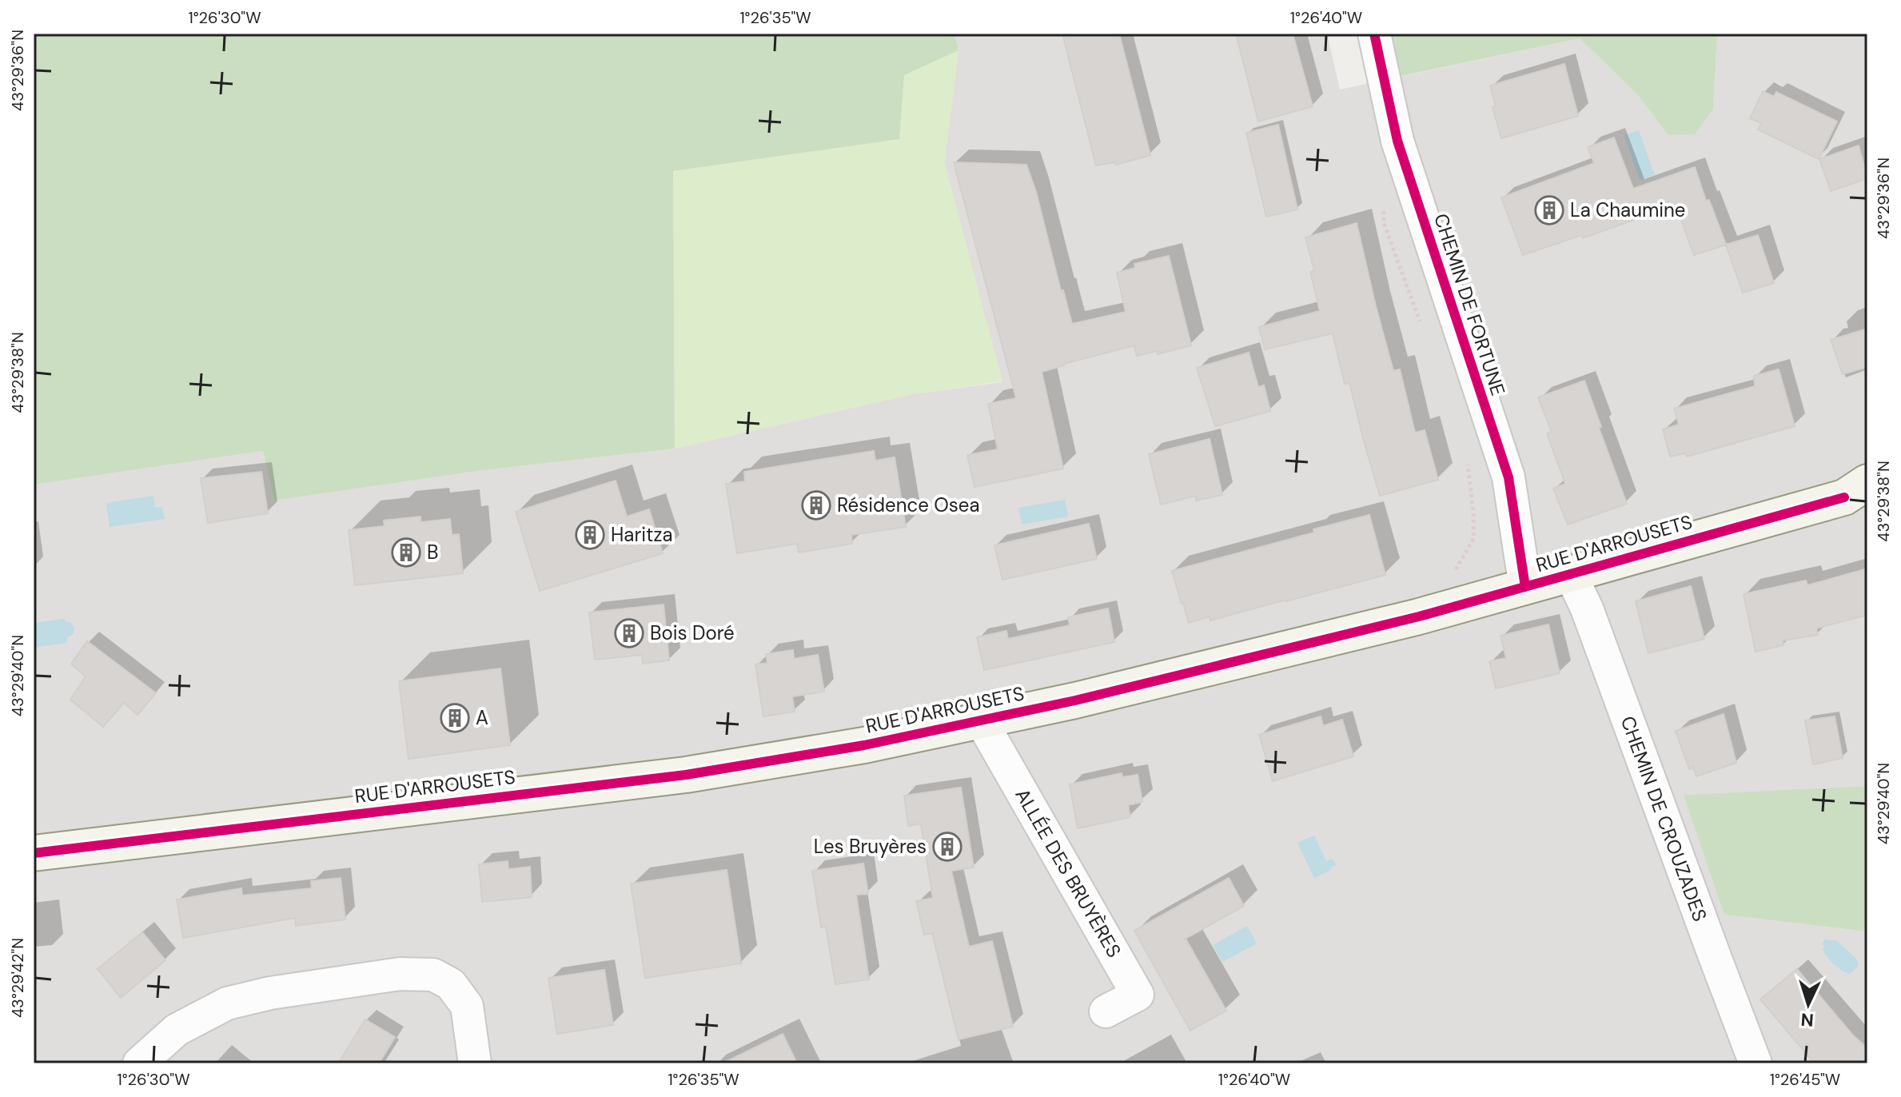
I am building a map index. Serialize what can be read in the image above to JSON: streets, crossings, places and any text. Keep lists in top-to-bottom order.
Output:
{
  "streets": {
    "main road": ["RUE D'ARROUSETS"],
    "street": ["CHEMIN DE FORTUNE", "CHEMIN DE CROUZADES", "ALLÉE DES BRUYÈRES"]
  },
  "crossings": [
    ["CHEMIN DE FORTUNE", "RUE D'ARROUSETS"],
    ["RUE D'ARROUSETS", "CHEMIN DE CROUZADES"],
    ["RUE D'ARROUSETS", "ALLÉE DES BRUYÈRES"]
  ],
  "places": {
    "building": [
      "La Chaumine",
      "Résidence Osea",
      "Haritza",
      "B",
      "Bois Doré",
      "A",
      "Les Bruyères"
    ]
  },
  "north": "bottom",
  "coordinates": [
    "1°26'30\"W",
    "1°26'35\"W",
    "1°26'40\"W",
    "43°29'36\"N",
    "43°29'38\"N",
    "43°29'40\"N",
    "43°29'42\"N",
    "1°26'45\"W"
  ]
}
